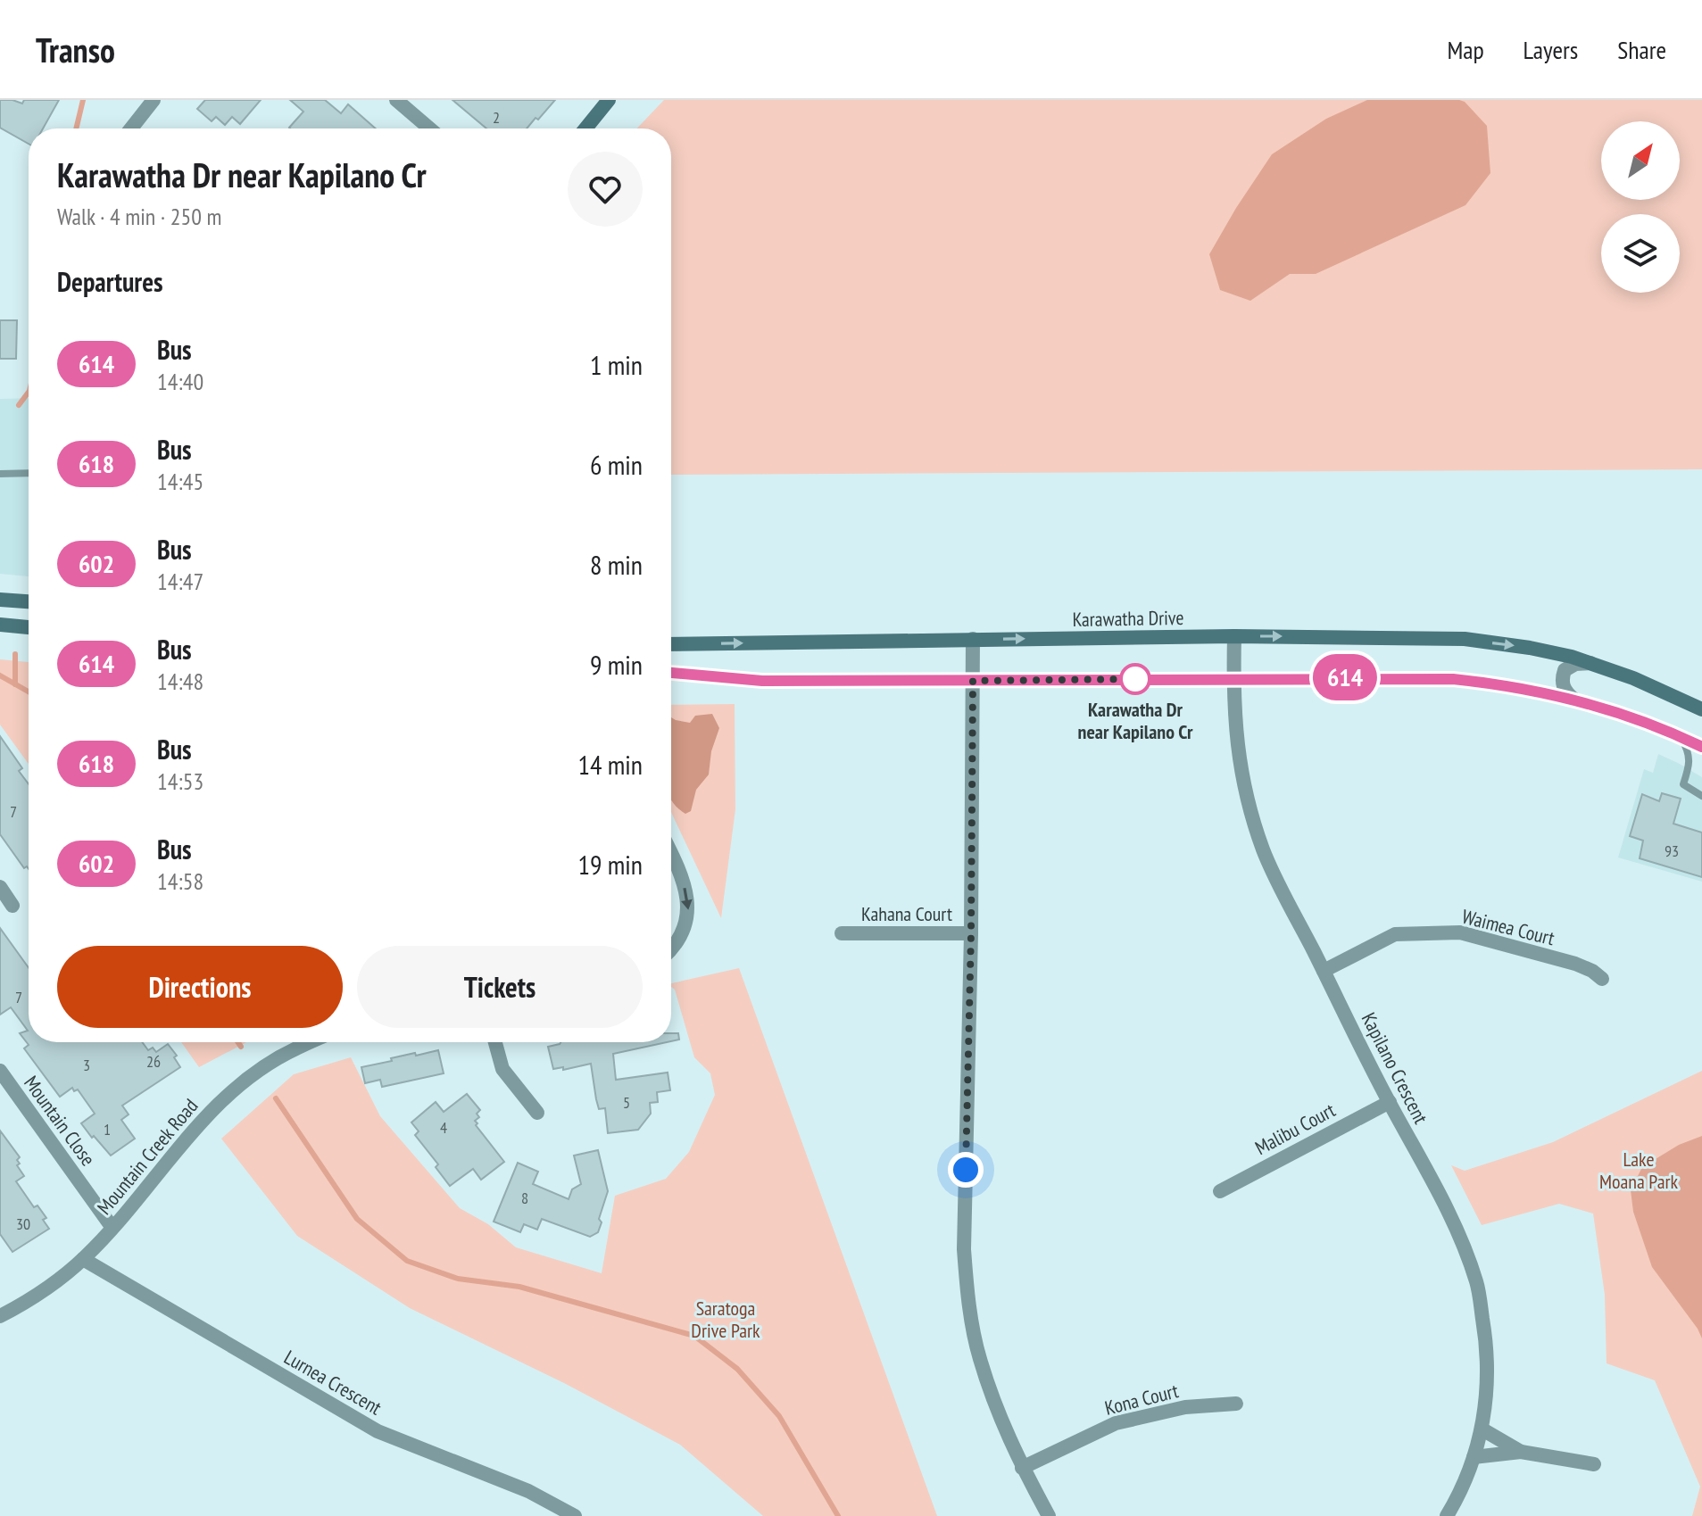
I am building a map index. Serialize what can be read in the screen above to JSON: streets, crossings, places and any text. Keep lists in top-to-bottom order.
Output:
{
  "streets": {
    "main road": ["Karawatha Drive"],
    "street": [
      "Kahana Court",
      "Waimea Court",
      "Kapilano Crescent",
      "Mountain Close",
      "Malibu Court",
      "Mountain Creek Road",
      "Lurnea Crescent",
      "Kona Court"
    ]
  },
  "crossings": [
    ["Karawatha Drive", "Kapilano Crescent"],
    ["Waimea Court", "Kapilano Crescent"],
    ["Kapilano Crescent", "Malibu Court"],
    ["Mountain Close", "Mountain Creek Road"],
    ["Mountain Creek Road", "Lurnea Crescent"]
  ],
  "parks": ["Lake Moana Park", "Saratoga Drive Park"],
  "places": ["Karawatha Dr near Kapilano Cr"],
  "lines": ["bus line 614"],
  "house_numbers": [
    "2",
    "7",
    "93",
    "7",
    "26",
    "3",
    "5",
    "4",
    "1",
    "8",
    "30"
  ],
  "north": "top right",
  "page": {
    "header": "Transo",
    "nav": ["Map", "Layers", "Share"],
    "on_map": "614",
    "heading": [
      ["Karawatha Dr near Kapilano Cr", "Walk · 4 min · 250 m"],
      "Departures"
    ],
    "list": [
      {
        "mark": "614",
        "name": "Bus",
        "note": "14:40",
        "value": "1 min"
      },
      {
        "mark": "618",
        "name": "Bus",
        "note": "14:45",
        "value": "6 min"
      },
      {
        "mark": "602",
        "name": "Bus",
        "note": "14:47",
        "value": "8 min"
      },
      {
        "mark": "614",
        "name": "Bus",
        "note": "14:48",
        "value": "9 min"
      },
      {
        "mark": "618",
        "name": "Bus",
        "note": "14:53",
        "value": "14 min"
      },
      {
        "mark": "602",
        "name": "Bus",
        "note": "14:58",
        "value": "19 min"
      }
    ],
    "buttons": ["Directions", "Tickets"]
  }
}
